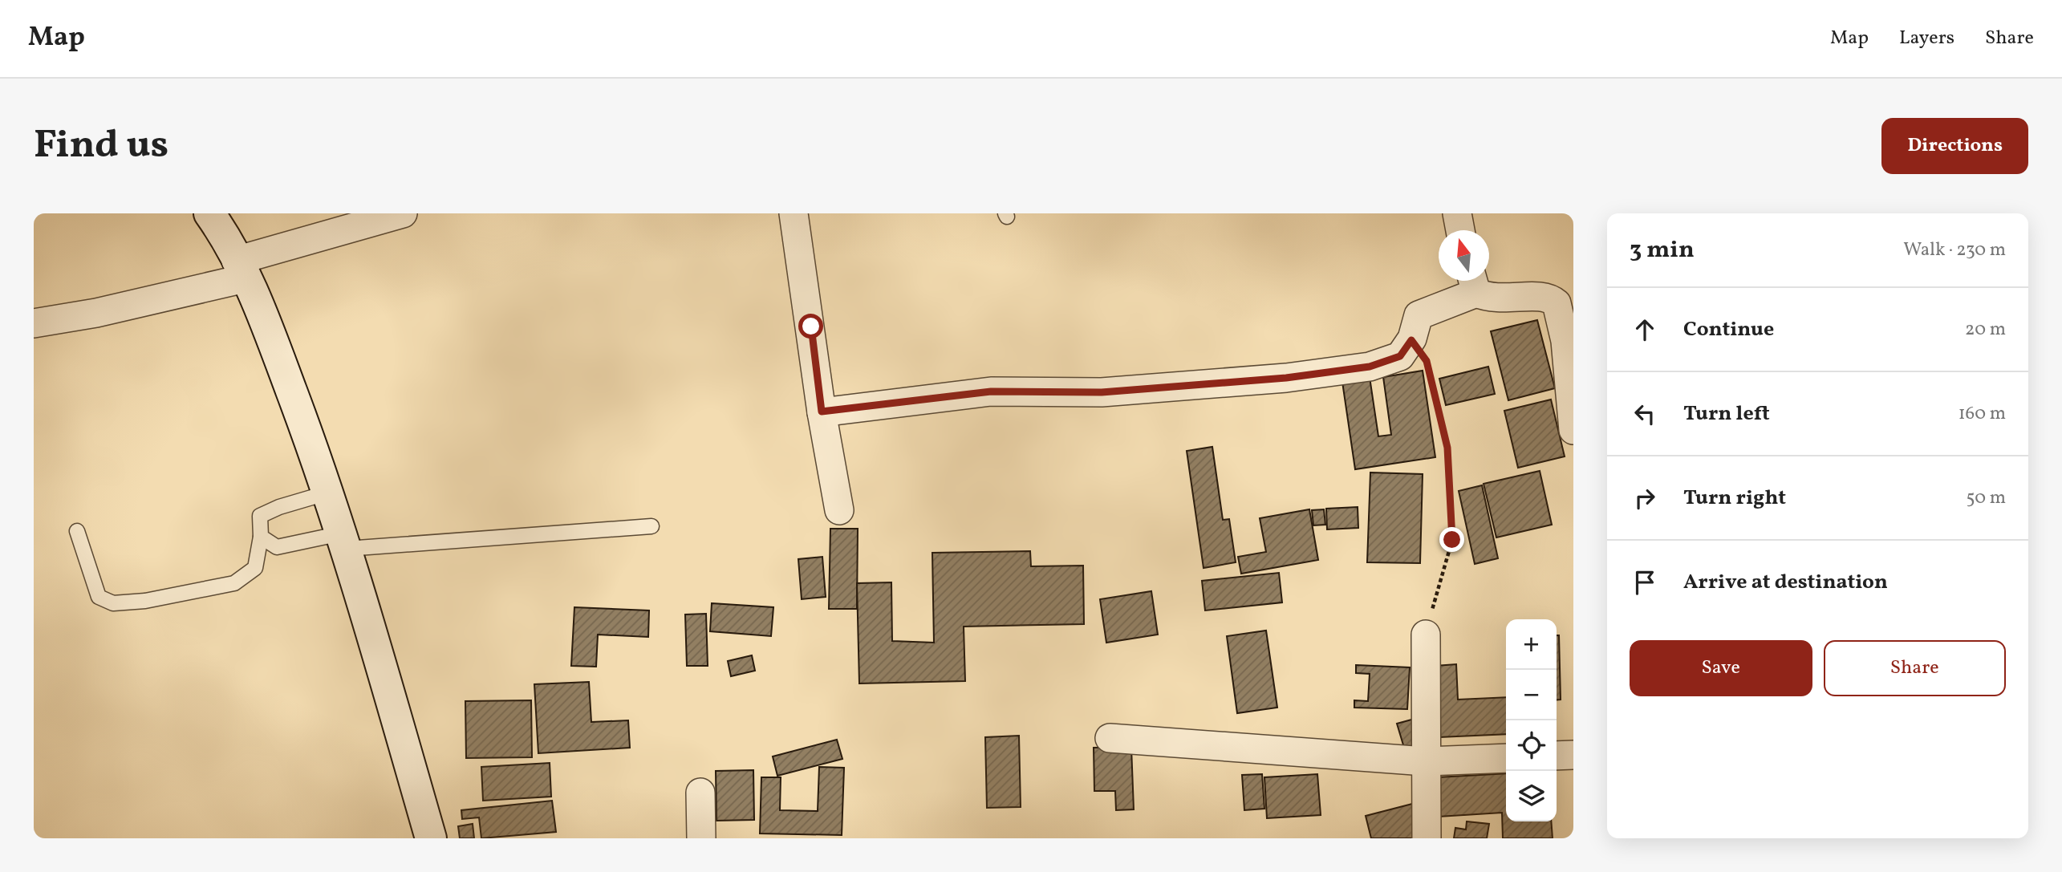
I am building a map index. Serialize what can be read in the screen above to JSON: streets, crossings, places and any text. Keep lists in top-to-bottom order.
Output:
{
  "north": "top",
  "page": {
    "header": "Map",
    "nav": ["Map", "Layers", "Share"],
    "buttons": [
      "Directions",
      ["Save", "Share"]
    ],
    "title": "Find us",
    "heading": ["3 min", "Walk · 230 m"],
    "list": [
      ["Continue", "20 m"],
      ["Turn left", "160 m"],
      ["Turn right", "50 m"],
      "Arrive at destination"
    ],
    "map_buttons": ["+", "−"]
  }
}
